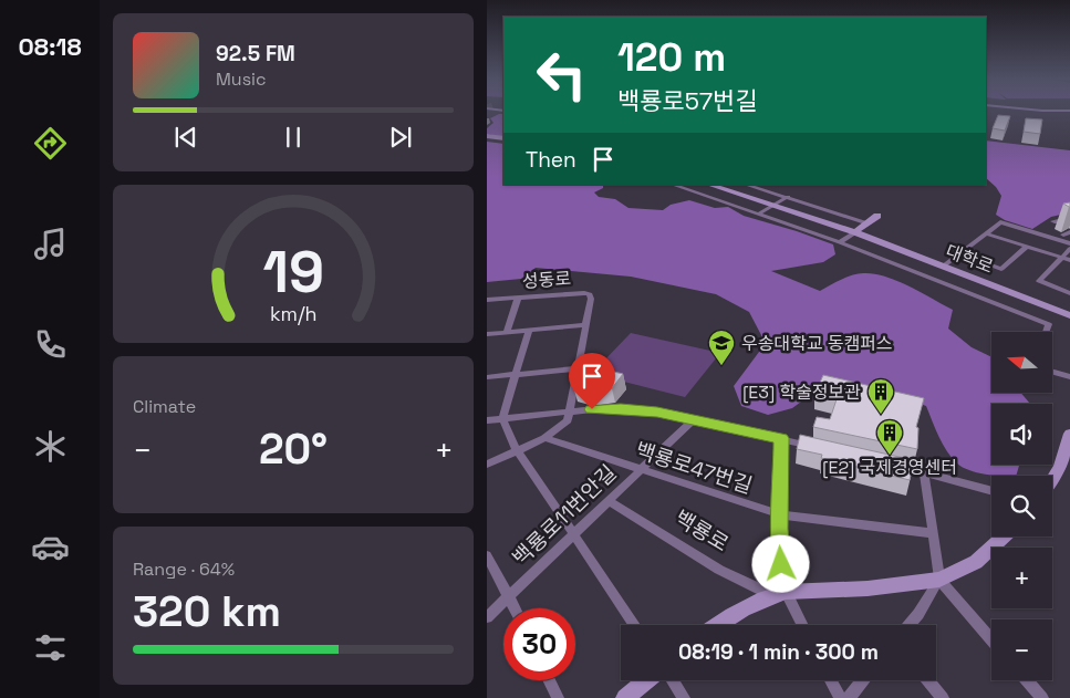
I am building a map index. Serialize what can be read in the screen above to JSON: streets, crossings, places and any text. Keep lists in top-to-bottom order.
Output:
{
  "streets": {
    "main road": ["대학로", "백룡로"],
    "street": ["성동로", "백룡로47번길", "백룡로11번안길"]
  },
  "crossings": [
    ["백룡로47번길", "백룡로11번안길"],
    ["백룡로11번안길", "백룡로"]
  ],
  "places": {
    "school or university": ["우송대학교 동캠퍼스"],
    "building": ["[E3] 학술정보관", "[E2] 국제경영센터"]
  },
  "north": "left",
  "page": {
    "tabs": "08:18",
    "turn": ["120 m", "백룡로57번길"],
    "song": ["92.5 FM", "Music"],
    "then": "Then",
    "map_buttons": ["+", "−"],
    "tile": [
      "Climate",
      ["Range · 64%", "320 km"]
    ],
    "heat": ["−", "20°", "+"],
    "limit": "30",
    "trip": "08:19 · 1 min · 300 m",
    "gauge": ["19", "km/h"]
  }
}
